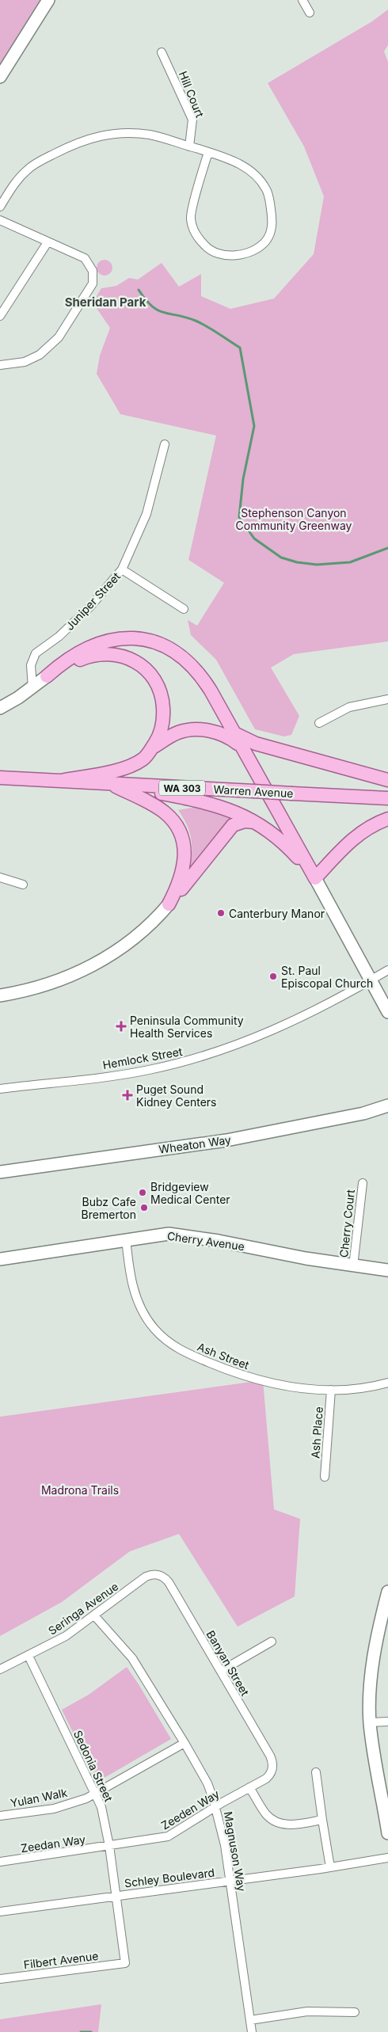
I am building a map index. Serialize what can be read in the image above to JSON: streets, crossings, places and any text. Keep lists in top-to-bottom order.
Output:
{
  "streets": {
    "main road": ["WA 303", "Warren Avenue"],
    "street": [
      "Hill Court",
      "Juniper Street",
      "Hemlock Street",
      "Wheaton Way",
      "Cherry Court",
      "Cherry Avenue",
      "Ash Street",
      "Ash Place",
      "Seringa Avenue",
      "Banyan Street",
      "Sedonia Street",
      "Yulan Walk",
      "Zeeden Way",
      "Zeedan Way",
      "Magnuson Way",
      "Schley Boulevard",
      "Filbert Avenue"
    ]
  },
  "crossings": [
    ["Cherry Court", "Cherry Avenue"],
    ["Cherry Avenue", "Ash Street"],
    ["Ash Street", "Ash Place"],
    ["Seringa Avenue", "Banyan Street"],
    ["Seringa Avenue", "Sedonia Street"],
    ["Seringa Avenue", "Magnuson Way"],
    ["Banyan Street", "Zeeden Way"],
    ["Sedonia Street", "Yulan Walk"],
    ["Sedonia Street", "Zeeden Way"],
    ["Sedonia Street", "Zeedan Way"],
    ["Sedonia Street", "Schley Boulevard"],
    ["Sedonia Street", "Filbert Avenue"],
    ["Yulan Walk", "Magnuson Way"],
    ["Zeeden Way", "Zeedan Way"],
    ["Zeeden Way", "Magnuson Way"],
    ["Magnuson Way", "Schley Boulevard"]
  ],
  "districts": ["Sheridan Park"],
  "parks": ["Stephenson Canyon Community Greenway", "Madrona Trails"],
  "places": {
    "other": [
      "Canterbury Manor",
      "St. Paul Episcopal Church",
      "Bridgeview Medical Center",
      "Bubz Cafe Bremerton"
    ],
    "health": ["Peninsula Community Health Services", "Puget Sound Kidney Centers"]
  }
}
